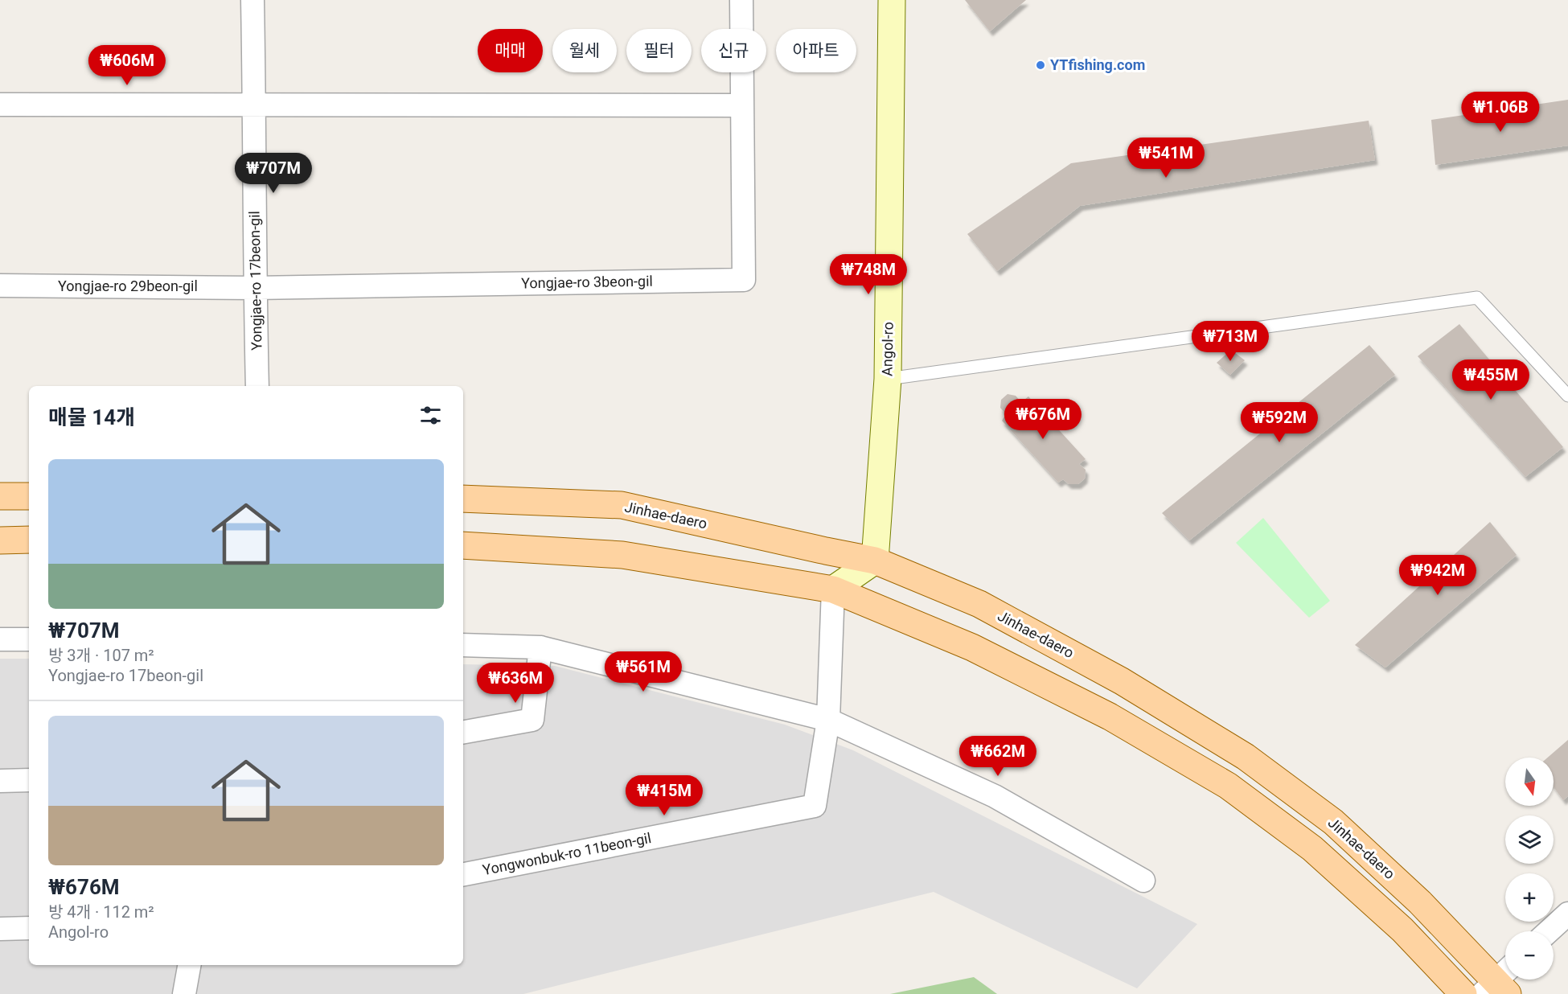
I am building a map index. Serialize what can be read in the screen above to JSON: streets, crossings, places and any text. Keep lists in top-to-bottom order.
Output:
{
  "streets": {
    "main road": ["Angol-ro", "Jinhae-daero"],
    "street": [
      "Yongjae-ro 17beon-gil",
      "Yongjae-ro 3beon-gil",
      "Yongjae-ro 29beon-gil",
      "Yongwonbuk-ro 11beon-gil"
    ]
  },
  "crossings": [
    ["Yongjae-ro 17beon-gil", "Yongjae-ro 3beon-gil"],
    ["Yongjae-ro 17beon-gil", "Yongjae-ro 29beon-gil"],
    ["Yongjae-ro 3beon-gil", "Yongjae-ro 29beon-gil"],
    ["Angol-ro", "Jinhae-daero"]
  ],
  "places": ["YTfishing.com"],
  "north": "bottom",
  "page": {
    "chip": [
      "매매",
      "월세",
      "필터",
      "신규",
      "아파트"
    ],
    "price": [
      "₩606M",
      "₩1.06B",
      "₩541M",
      "₩707M",
      "₩748M",
      "₩713M",
      "₩455M",
      "₩676M",
      "₩592M",
      "₩942M",
      "₩561M",
      "₩636M",
      "₩662M",
      "₩415M"
    ],
    "heading": "매물 14개",
    "list": [
      {
        "name": "₩707M",
        "note": "방 3개 · 107 m² · Yongjae-ro 17beon-gil"
      },
      {
        "name": "₩676M",
        "note": "방 4개 · 112 m² · Angol-ro"
      }
    ],
    "map_buttons": ["+", "−"]
  }
}
